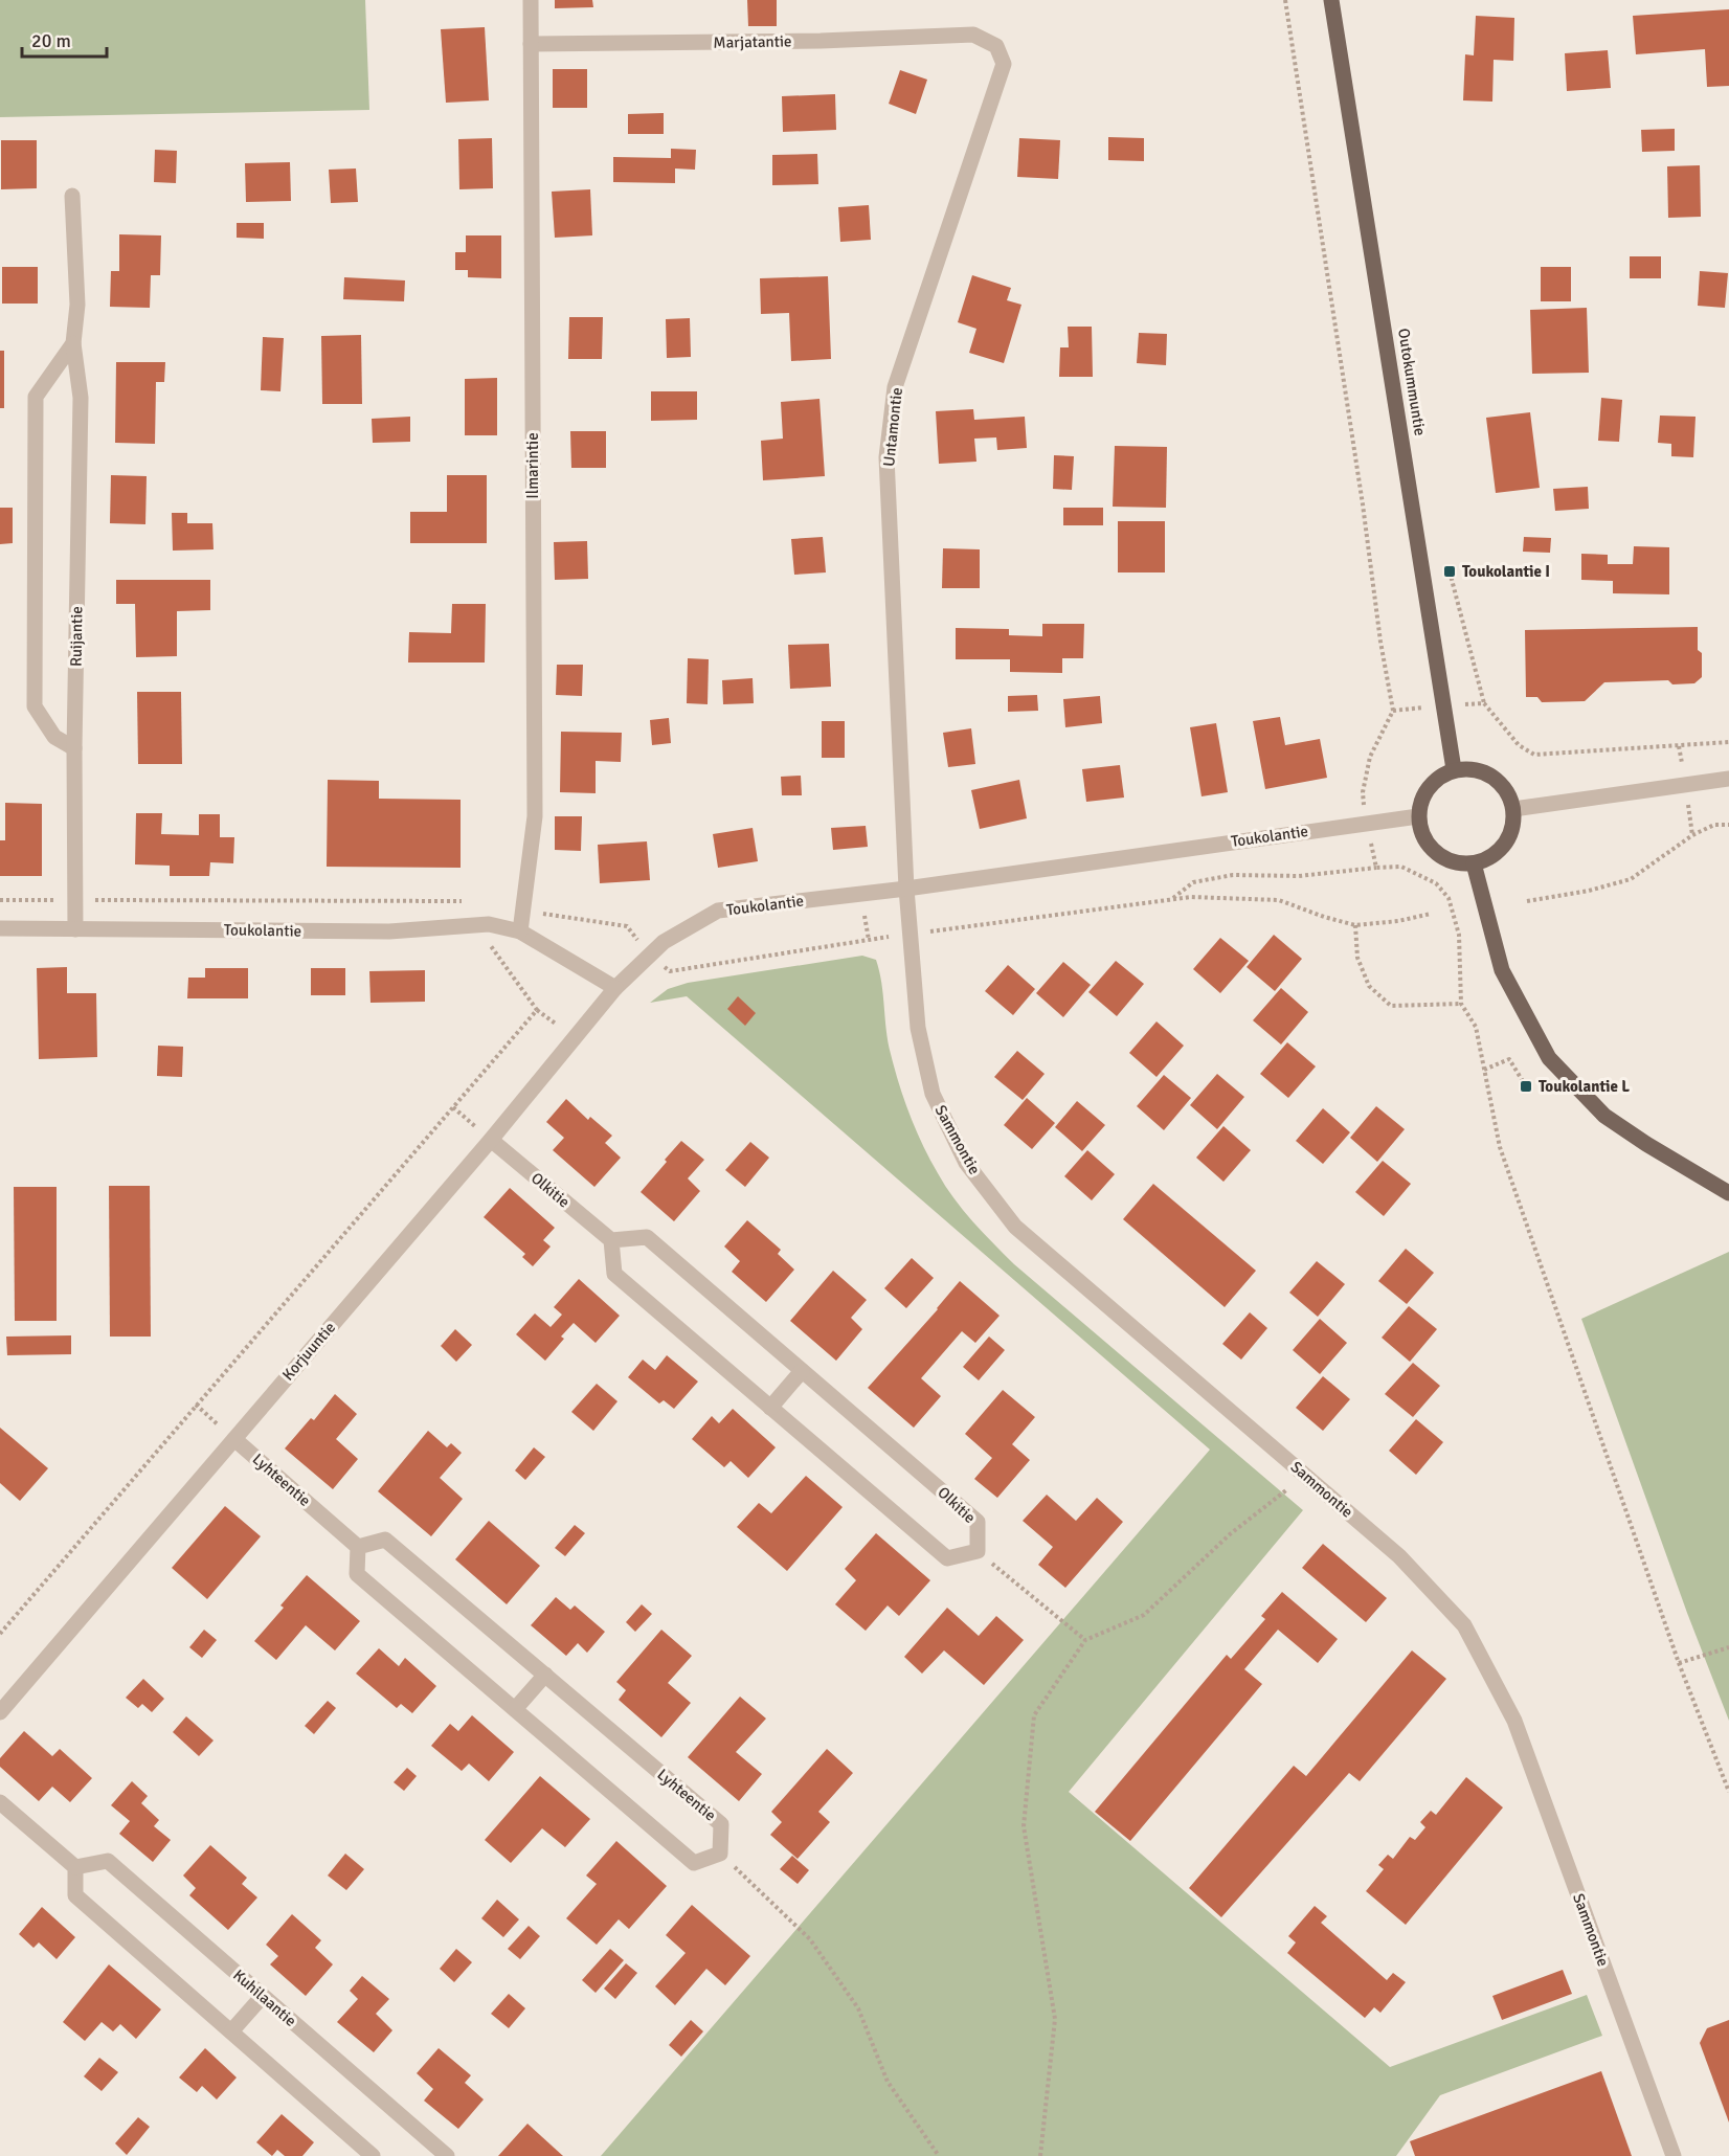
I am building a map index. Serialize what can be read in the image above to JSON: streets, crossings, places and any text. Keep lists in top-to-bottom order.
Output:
{
  "streets": {
    "main road": ["Outokummuntie"],
    "street": [
      "Marjatantie",
      "Untamontie",
      "Ilmarintie",
      "Ruijantie",
      "Toukolantie",
      "Sammontie",
      "Olkitie",
      "Korjuuntie",
      "Lyhteentie",
      "Kuhilaantie"
    ]
  },
  "crossings": [
    ["Marjatantie", "Untamontie"],
    ["Marjatantie", "Ilmarintie"],
    ["Outokummuntie", "Toukolantie"],
    ["Untamontie", "Toukolantie"],
    ["Untamontie", "Sammontie"],
    ["Ilmarintie", "Toukolantie"],
    ["Ruijantie", "Toukolantie"],
    ["Toukolantie", "Sammontie"],
    ["Toukolantie", "Korjuuntie"],
    ["Olkitie", "Korjuuntie"],
    ["Korjuuntie", "Lyhteentie"]
  ],
  "places": {
    "transit": ["Toukolantie I", "Toukolantie L"]
  },
  "scale_bar": "20 m"
}
